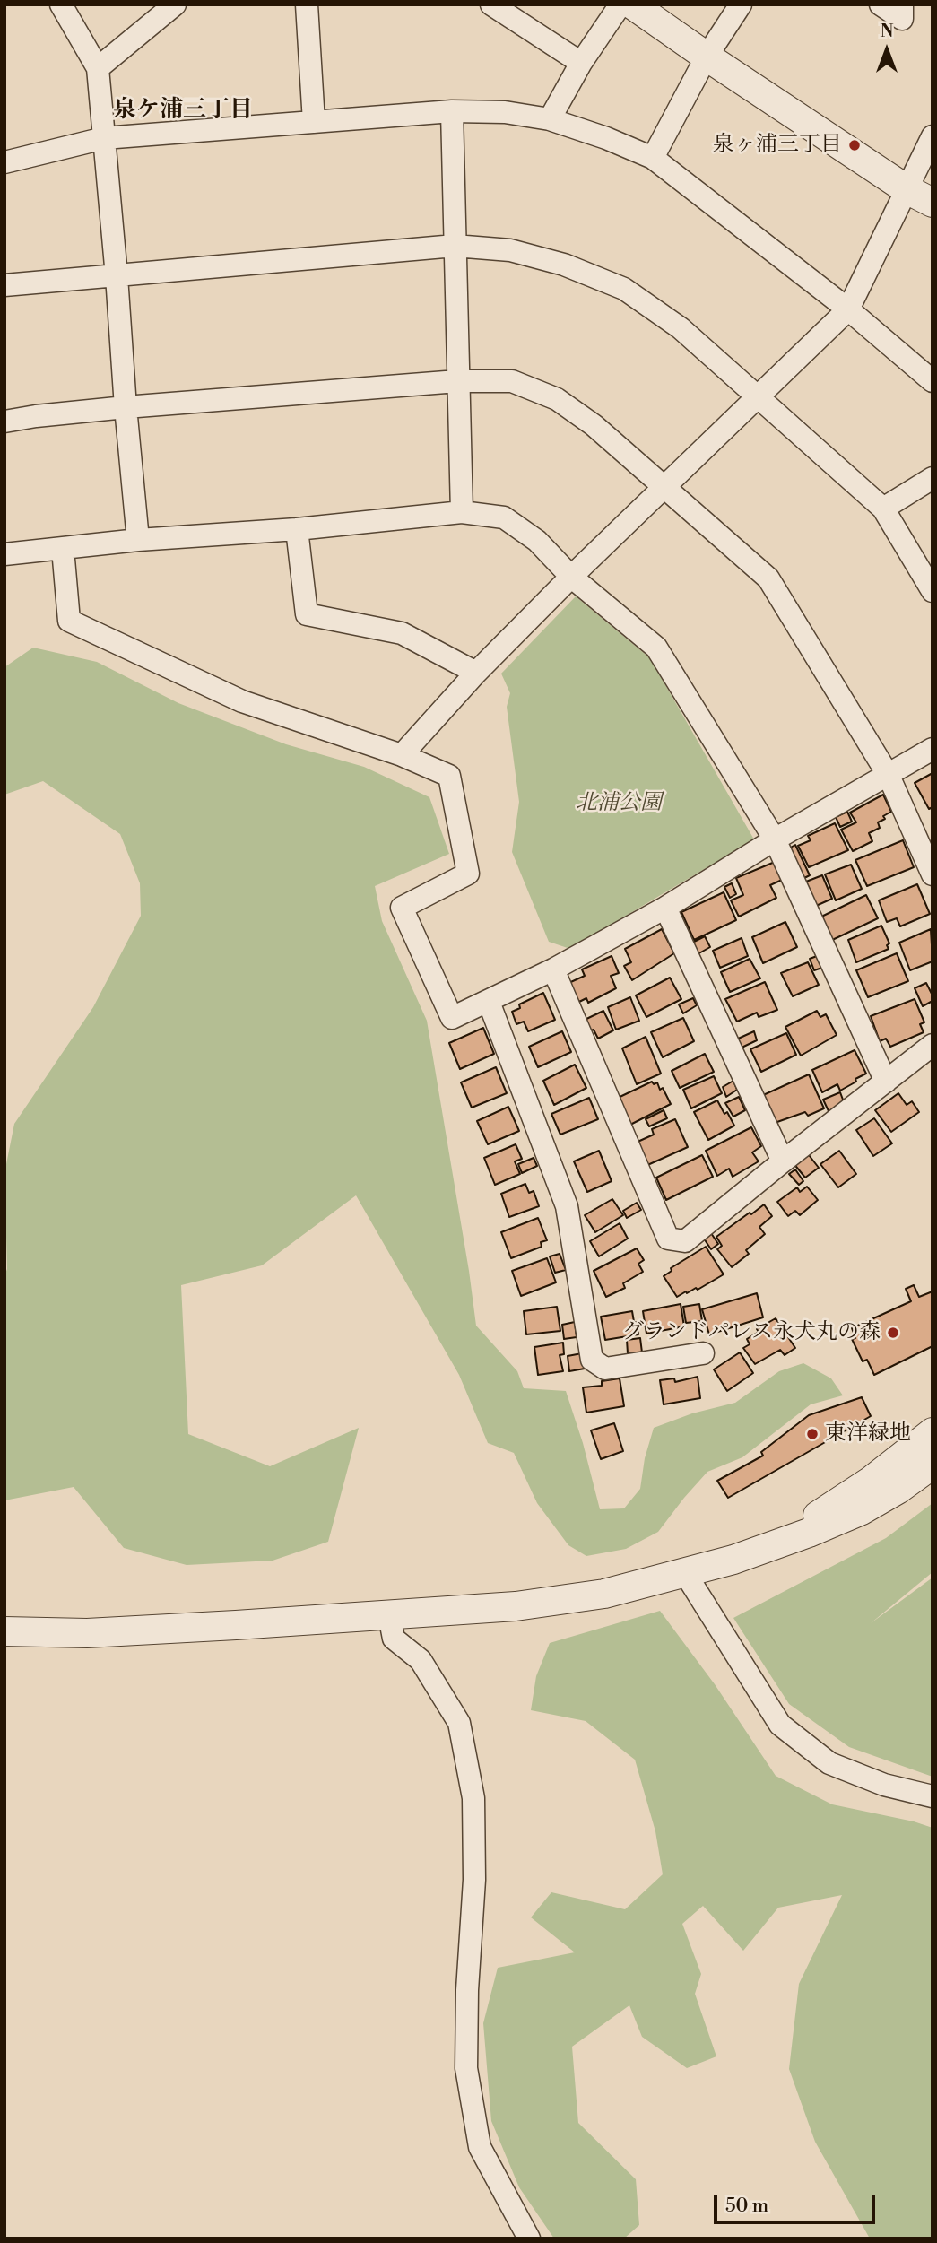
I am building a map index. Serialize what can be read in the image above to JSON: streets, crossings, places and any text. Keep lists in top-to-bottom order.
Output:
{
  "districts": ["泉ケ浦三丁目"],
  "parks": ["北浦公園"],
  "places": ["泉ヶ浦三丁目", "グランドパレス永犬丸の森", "東洋緑地"],
  "scale_bar": "50 m",
  "north": "top"
}
